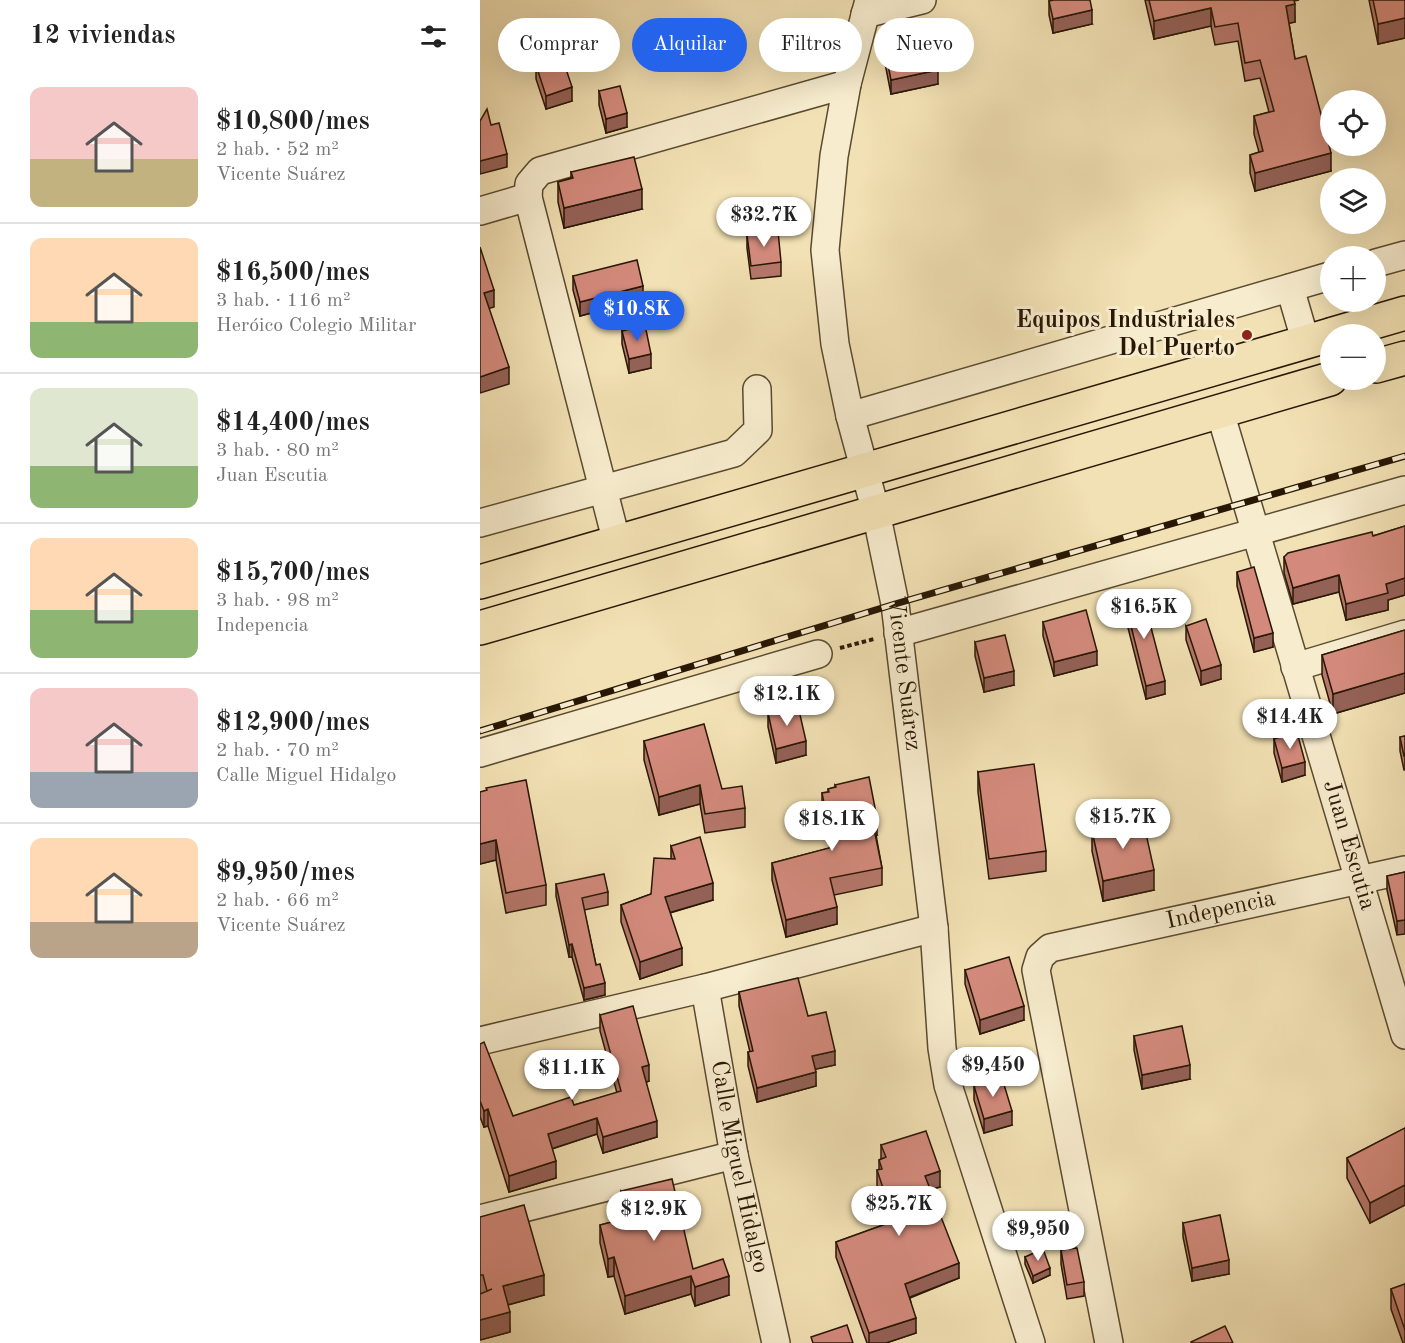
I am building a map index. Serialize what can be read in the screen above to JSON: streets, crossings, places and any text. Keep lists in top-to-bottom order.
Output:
{
  "streets": {
    "street": [
      "Vicente Suárez",
      "Juan Escutia",
      "Indepencia",
      "Calle Miguel Hidalgo"
    ]
  },
  "crossings": [
    ["Juan Escutia", "Indepencia"]
  ],
  "places": ["Equipos Industriales Del Puerto"],
  "page": {
    "heading": "12 viviendas",
    "chip": [
      "Comprar",
      "Alquilar",
      "Filtros",
      "Nuevo"
    ],
    "list": [
      {
        "name": "$10,800/mes",
        "note": "2 hab. · 52 m² · Vicente Suárez"
      },
      {
        "name": "$16,500/mes",
        "note": "3 hab. · 116 m² · Heróico Colegio Militar"
      },
      {
        "name": "$14,400/mes",
        "note": "3 hab. · 80 m² · Juan Escutia"
      },
      {
        "name": "$15,700/mes",
        "note": "3 hab. · 98 m² · Indepencia"
      },
      {
        "name": "$12,900/mes",
        "note": "2 hab. · 70 m² · Calle Miguel Hidalgo"
      },
      {
        "name": "$9,950/mes",
        "note": "2 hab. · 66 m² · Vicente Suárez"
      }
    ],
    "map_buttons": ["+", "−"],
    "price": [
      "$32.7K",
      "$10.8K",
      "$16.5K",
      "$12.1K",
      "$14.4K",
      "$15.7K",
      "$18.1K",
      "$9,450",
      "$11.1K",
      "$25.7K",
      "$12.9K",
      "$9,950"
    ]
  }
}
